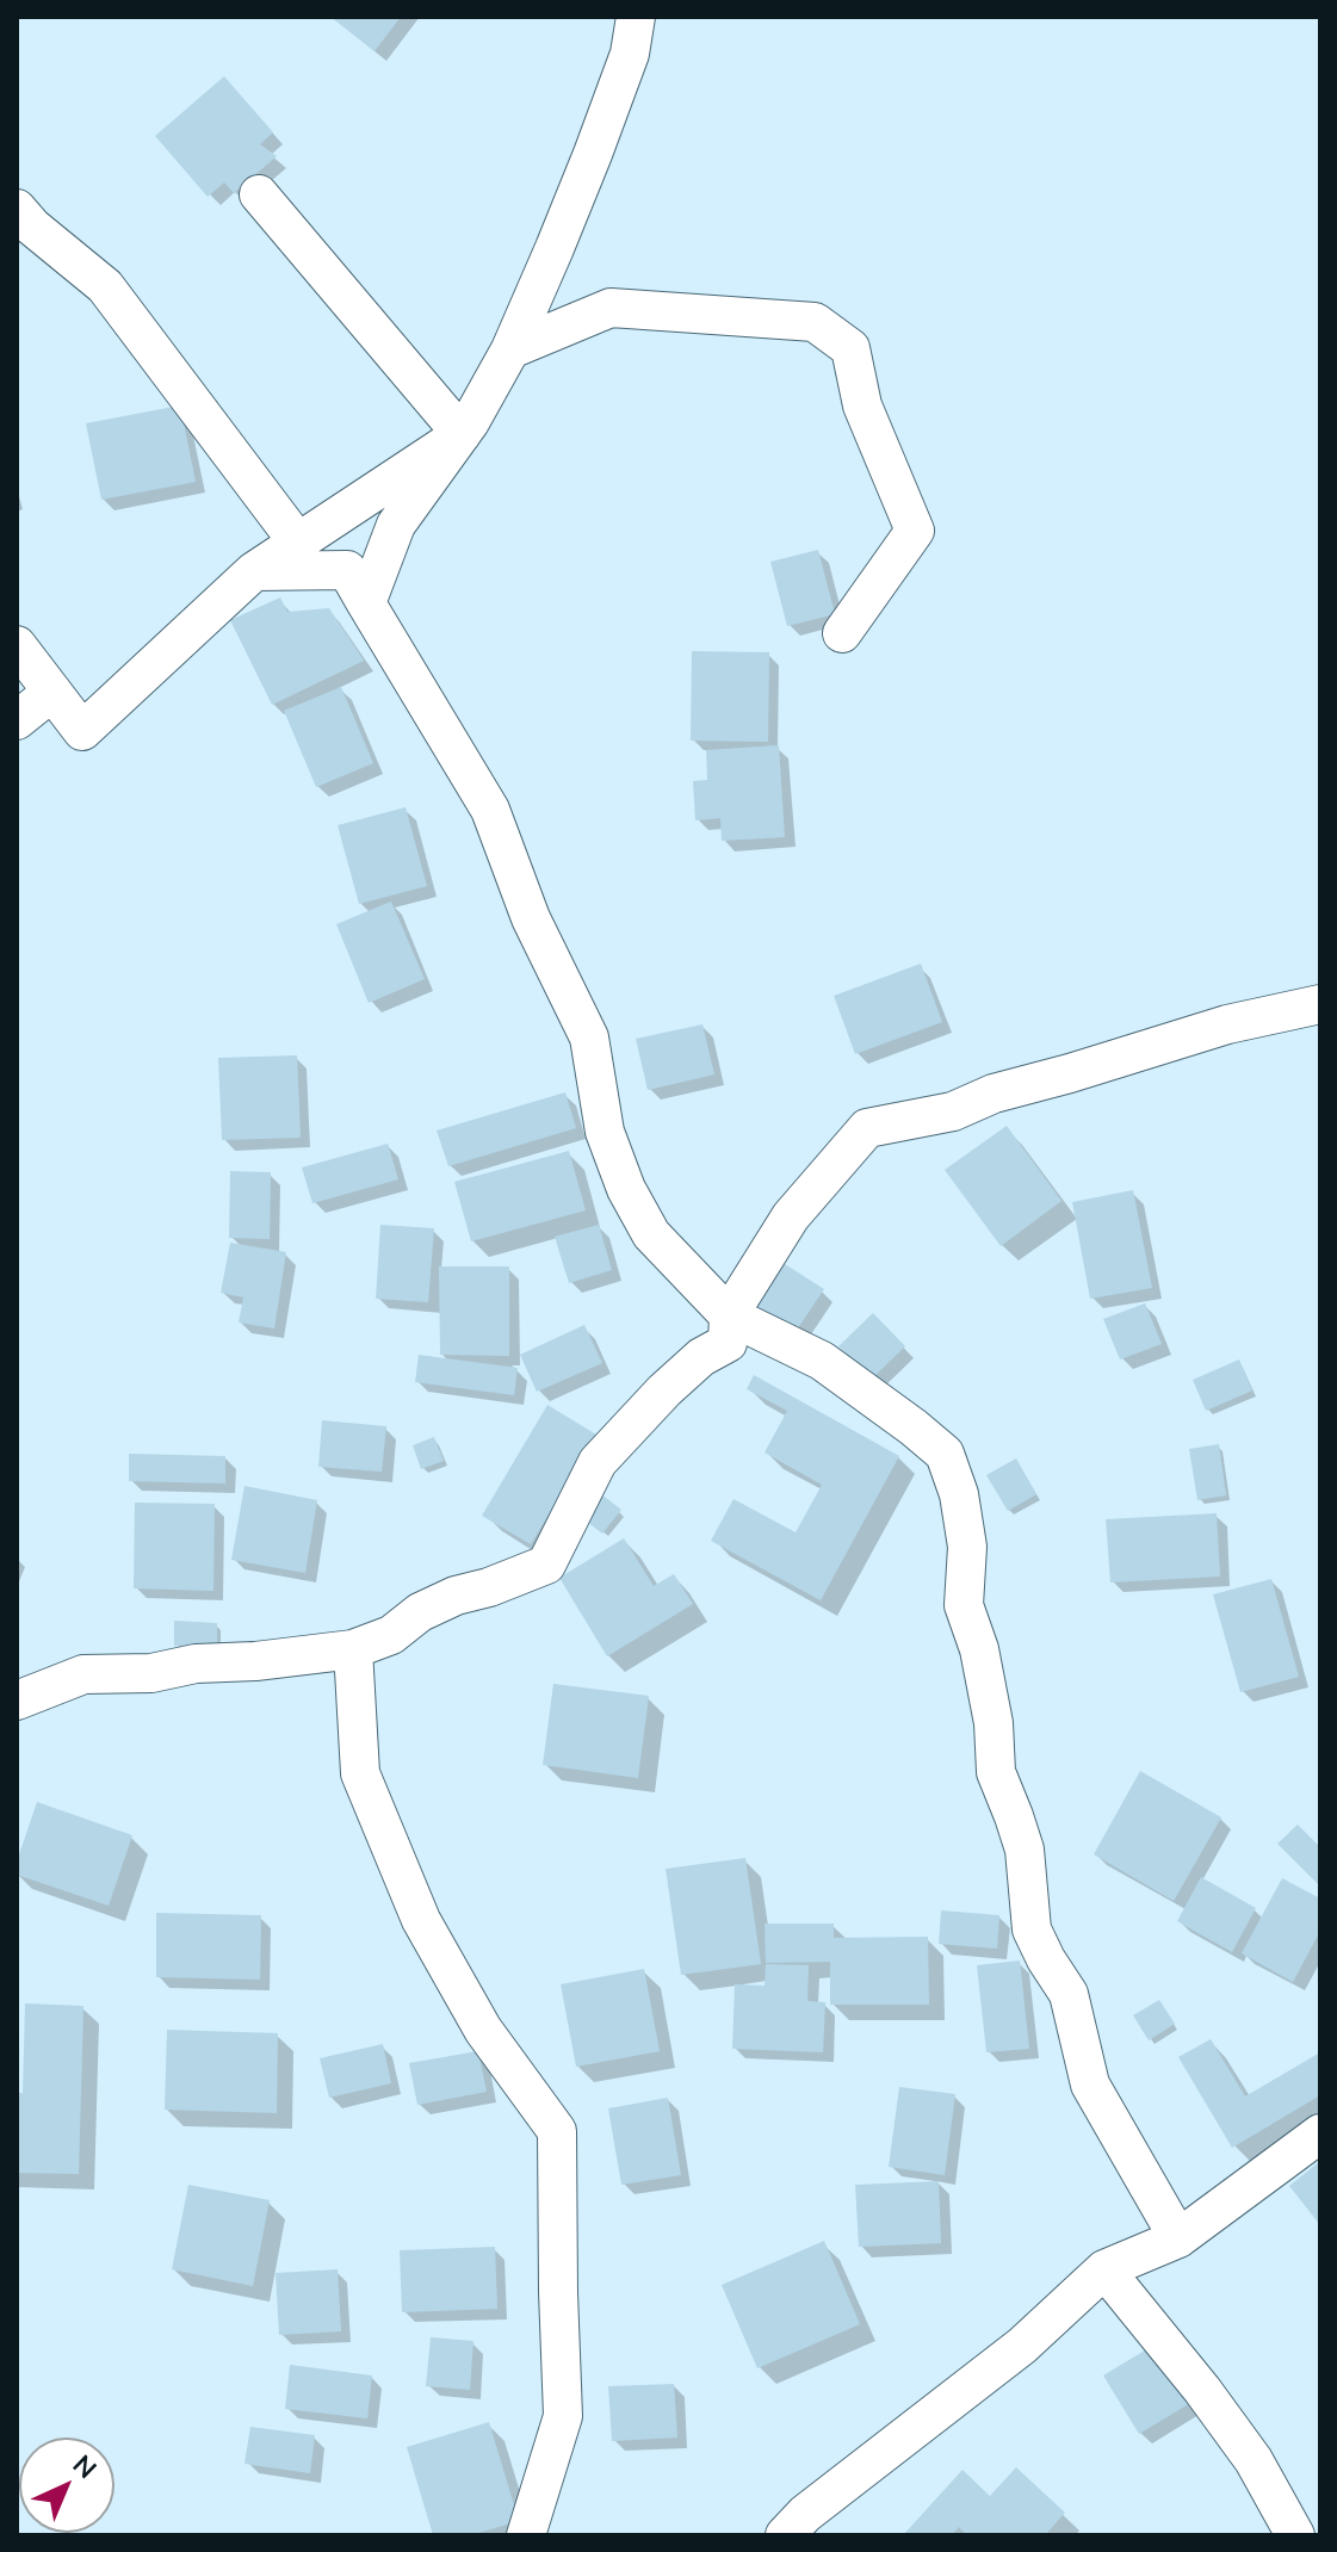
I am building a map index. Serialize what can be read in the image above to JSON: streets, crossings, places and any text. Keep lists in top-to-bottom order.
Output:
{
  "north": "top right"
}
